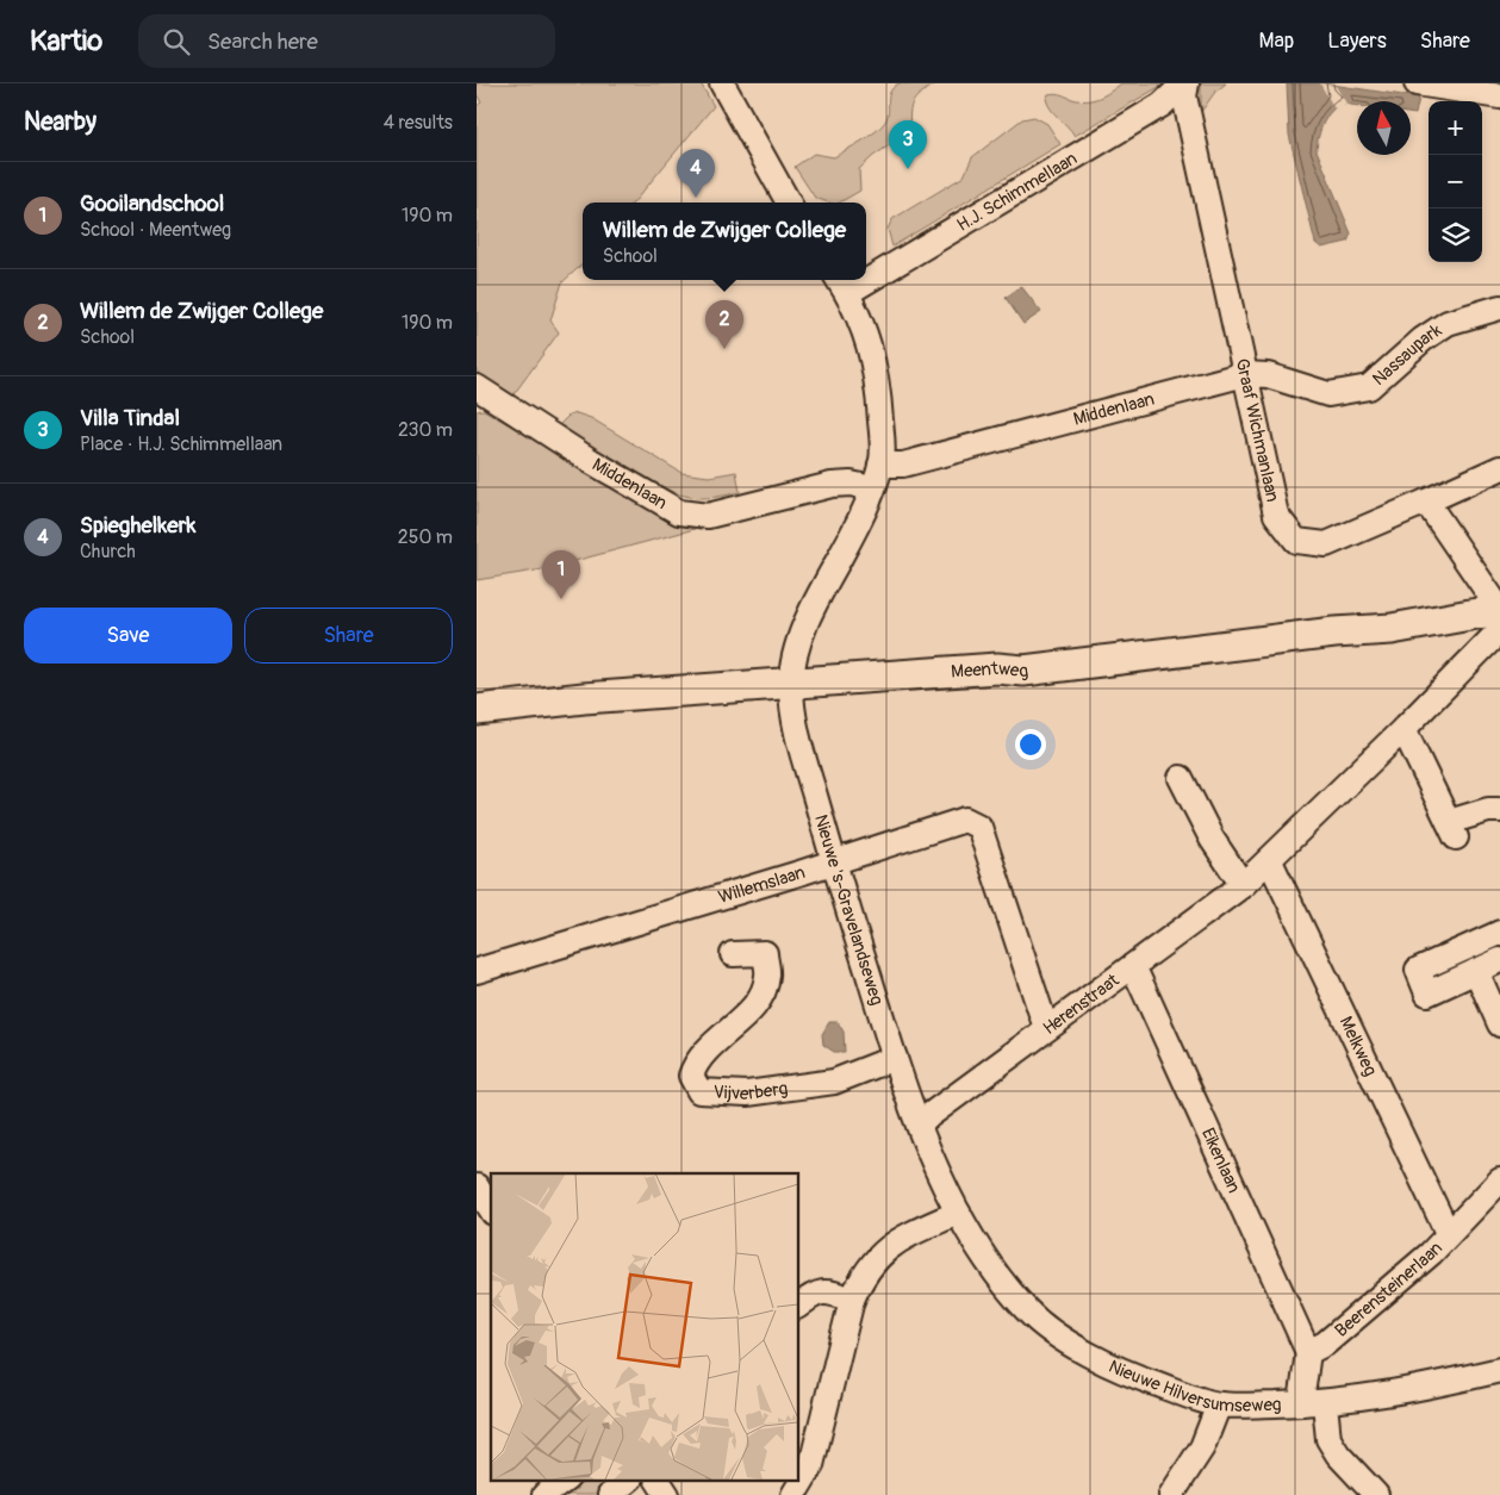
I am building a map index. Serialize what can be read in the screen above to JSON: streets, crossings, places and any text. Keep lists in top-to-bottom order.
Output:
{
  "streets": {
    "main road": ["Meentweg"],
    "street": [
      "H.J. Schimmellaan",
      "Nassaupark",
      "Middenlaan",
      "Graaf Wichmanlaan",
      "Willemslaan",
      "Nieuwe 's-Gravelandseweg",
      "Herenstraat",
      "Melkweg",
      "Vijverberg",
      "Eikenlaan",
      "Beerensteinerlaan",
      "Nieuwe Hilversumseweg"
    ]
  },
  "crossings": [
    ["H.J. Schimmellaan", "Graaf Wichmanlaan"],
    ["Nassaupark", "Middenlaan"],
    ["Nassaupark", "Graaf Wichmanlaan"],
    ["Middenlaan", "Graaf Wichmanlaan"],
    ["Middenlaan", "Nieuwe 's-Gravelandseweg"],
    ["Meentweg", "Nieuwe 's-Gravelandseweg"],
    ["Willemslaan", "Nieuwe 's-Gravelandseweg"],
    ["Willemslaan", "Herenstraat"],
    ["Nieuwe 's-Gravelandseweg", "Herenstraat"],
    ["Nieuwe 's-Gravelandseweg", "Vijverberg"],
    ["Nieuwe 's-Gravelandseweg", "Nieuwe Hilversumseweg"],
    ["Herenstraat", "Melkweg"],
    ["Herenstraat", "Eikenlaan"],
    ["Melkweg", "Beerensteinerlaan"],
    ["Eikenlaan", "Beerensteinerlaan"]
  ],
  "north": "top",
  "page": {
    "header": "Kartio",
    "search": "Search here",
    "nav": ["Map", "Layers", "Share"],
    "heading": ["Nearby", "4 results"],
    "map_buttons": ["+", "−"],
    "pins": [
      "3",
      "4",
      "2",
      "1"
    ],
    "list": [
      {
        "mark": "1",
        "name": "Gooilandschool",
        "note": "School · Meentweg",
        "value": "190 m"
      },
      {
        "mark": "2",
        "name": "Willem de Zwijger College",
        "note": "School",
        "value": "190 m"
      },
      {
        "mark": "3",
        "name": "Villa Tindal",
        "note": "Place · H.J. Schimmellaan",
        "value": "230 m"
      },
      {
        "mark": "4",
        "name": "Spieghelkerk",
        "note": "Church",
        "value": "250 m"
      }
    ],
    "popup": ["Willem de Zwijger College", "School"],
    "buttons": ["Save", "Share"]
  }
}
